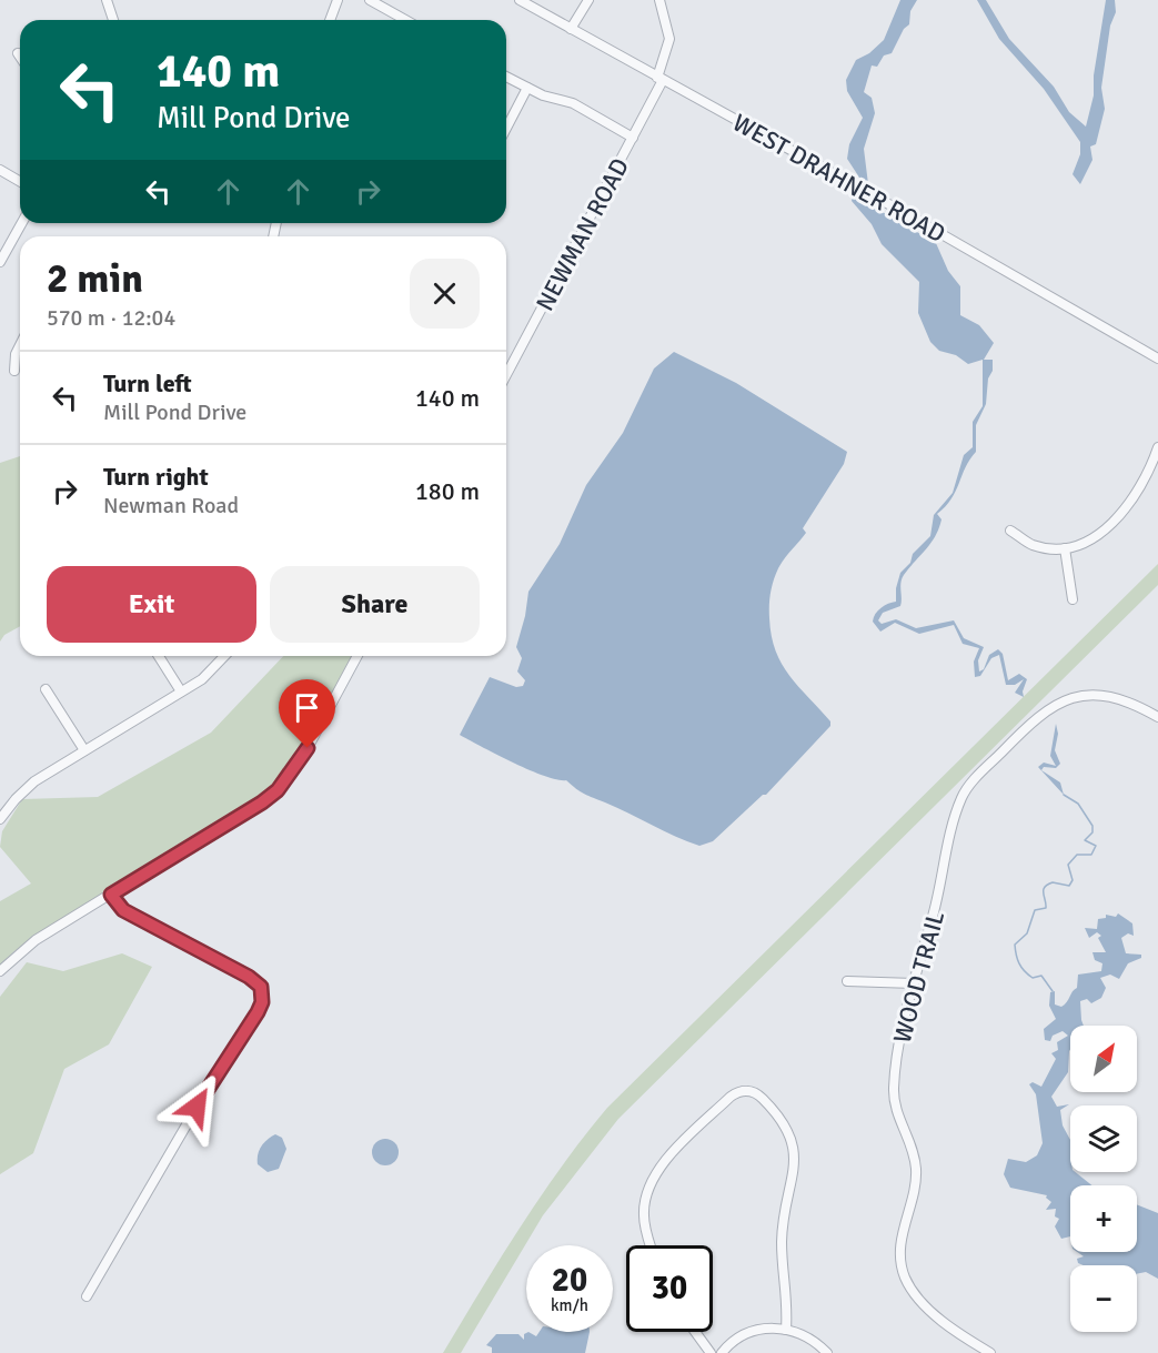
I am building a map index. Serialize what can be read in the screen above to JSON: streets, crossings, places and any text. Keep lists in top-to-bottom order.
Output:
{
  "streets": {
    "street": ["WEST DRAHNER ROAD", "NEWMAN ROAD", "WOOD TRAIL"]
  },
  "crossings": [
    ["WEST DRAHNER ROAD", "NEWMAN ROAD"]
  ],
  "north": "top right",
  "page": {
    "turn": ["140 m", "Mill Pond Drive"],
    "heading": ["2 min", "570 m · 12:04"],
    "list": [
      {
        "name": "Turn left",
        "note": "Mill Pond Drive",
        "value": "140 m"
      },
      {
        "name": "Turn right",
        "note": "Newman Road",
        "value": "180 m"
      }
    ],
    "buttons": ["Exit", "Share"],
    "map_buttons": ["+", "−"],
    "speed": "20 km/h",
    "limit": "30"
  }
}
